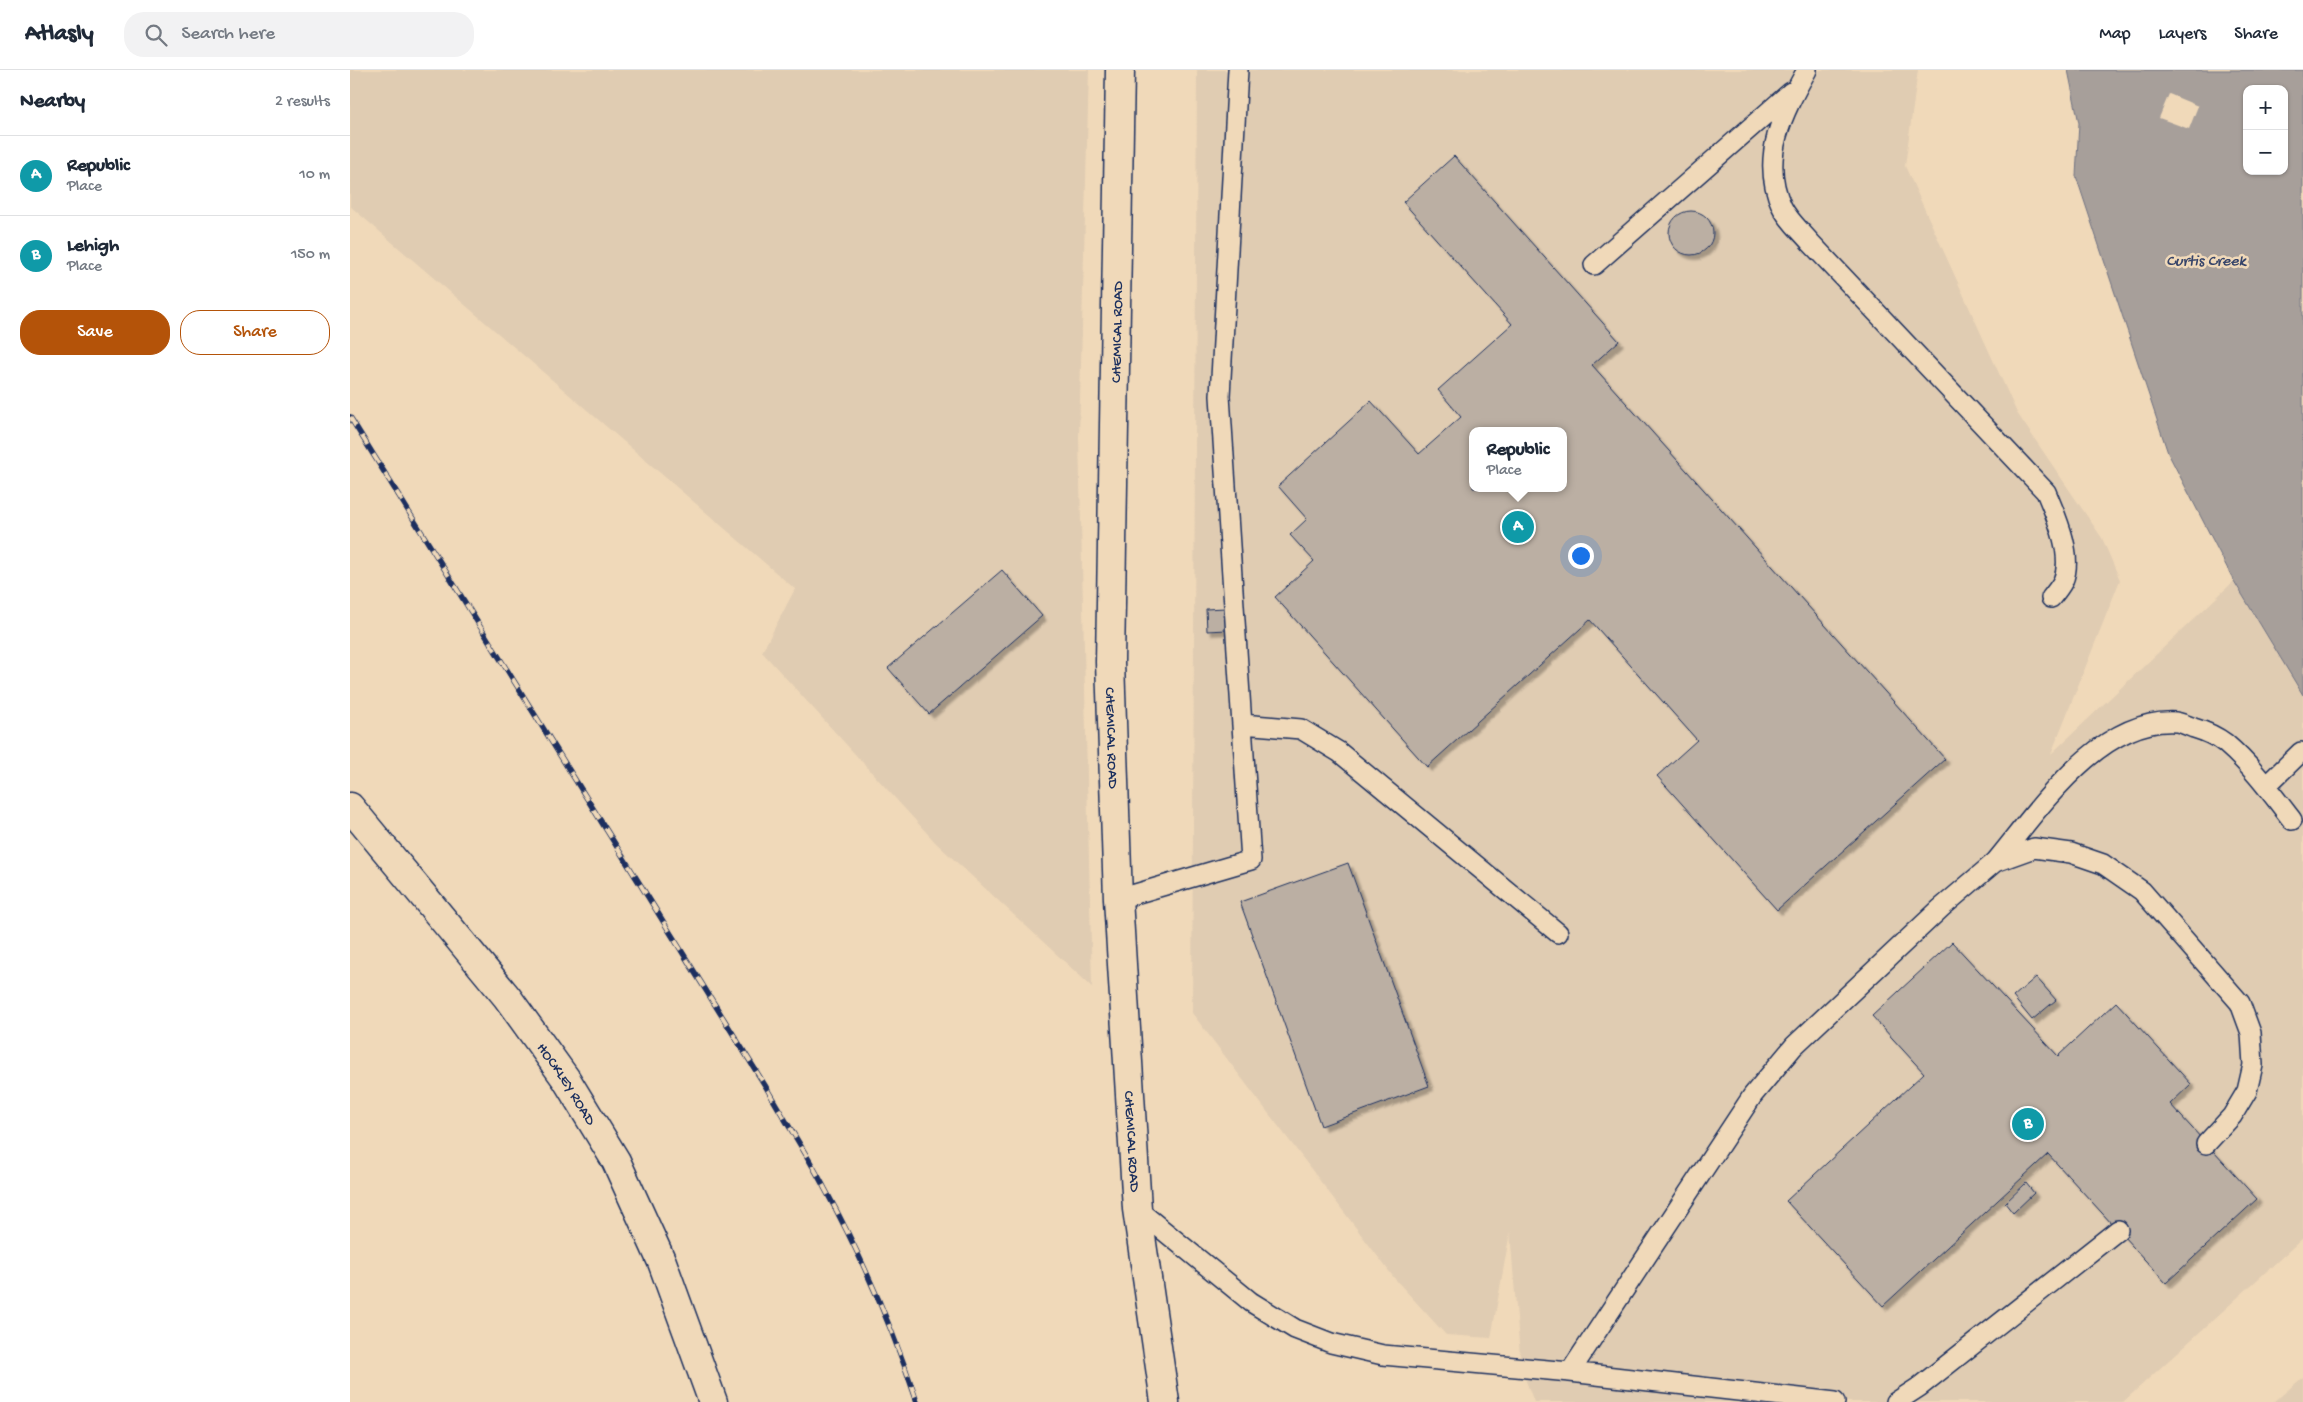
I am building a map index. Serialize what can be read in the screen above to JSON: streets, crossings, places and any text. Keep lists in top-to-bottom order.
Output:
{
  "streets": {
    "street": ["CHEMICAL ROAD", "HOCKLEY ROAD"]
  },
  "water": ["Curtis Creek"],
  "page": {
    "header": "Atlasly",
    "search": "Search here",
    "nav": ["Map", "Layers", "Share"],
    "heading": ["Nearby", "2 results"],
    "map_buttons": ["+", "−"],
    "list": [
      {
        "mark": "A",
        "name": "Republic",
        "note": "Place",
        "value": "10 m"
      },
      {
        "mark": "B",
        "name": "Lehigh",
        "note": "Place",
        "value": "150 m"
      }
    ],
    "buttons": ["Save", "Share"],
    "popup": ["Republic", "Place"],
    "pins": ["A", "B"]
  }
}
